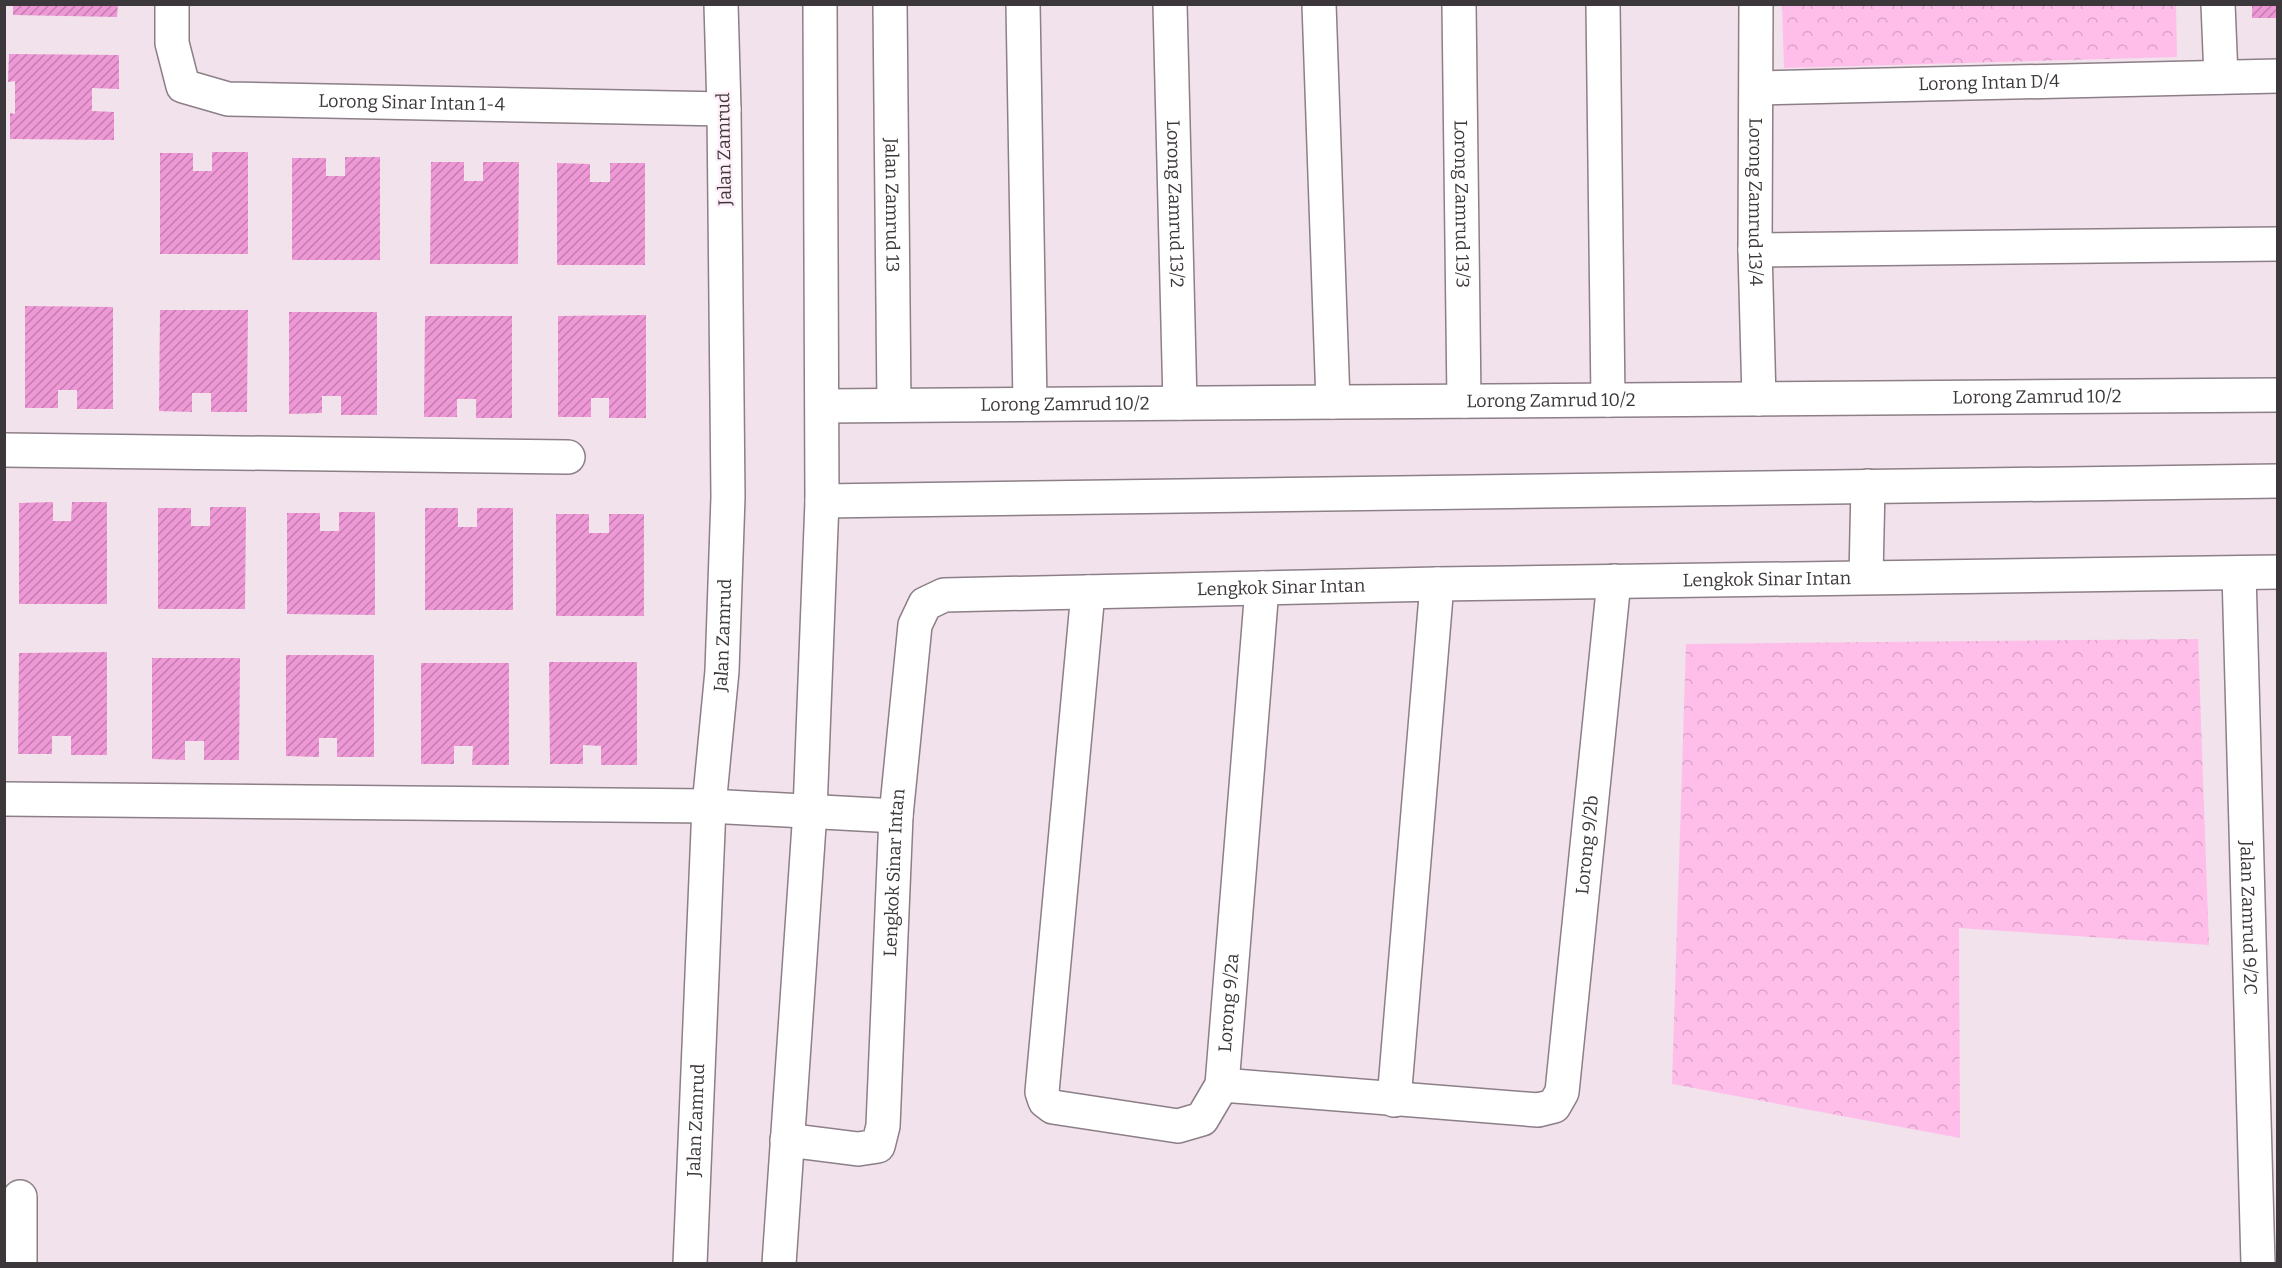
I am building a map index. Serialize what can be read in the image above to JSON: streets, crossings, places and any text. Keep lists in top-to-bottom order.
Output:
{
  "streets": {
    "street": [
      "Lorong Intan D/4",
      "Lorong Sinar Intan 1-4",
      "Jalan Zamrud",
      "Lorong Zamrud 13/4",
      "Lorong Zamrud 13/3",
      "Lorong Zamrud 13/2",
      "Jalan Zamrud 13",
      "Lorong Zamrud 10/2",
      "Lengkok Sinar Intan",
      "Lorong 9/2b",
      "Jalan Zamrud 9/2C",
      "Lorong 9/2a"
    ]
  },
  "crossings": [
    ["Lorong Intan D/4", "Lorong Zamrud 13/4"],
    ["Lorong Sinar Intan 1-4", "Jalan Zamrud"],
    ["Lorong Zamrud 13/4", "Lorong Zamrud 10/2"],
    ["Lorong Zamrud 13/3", "Lorong Zamrud 10/2"],
    ["Lorong Zamrud 13/2", "Lorong Zamrud 10/2"],
    ["Jalan Zamrud 13", "Lorong Zamrud 10/2"],
    ["Lengkok Sinar Intan", "Lorong 9/2b"],
    ["Lengkok Sinar Intan", "Jalan Zamrud 9/2C"],
    ["Lengkok Sinar Intan", "Lorong 9/2a"]
  ]
}
